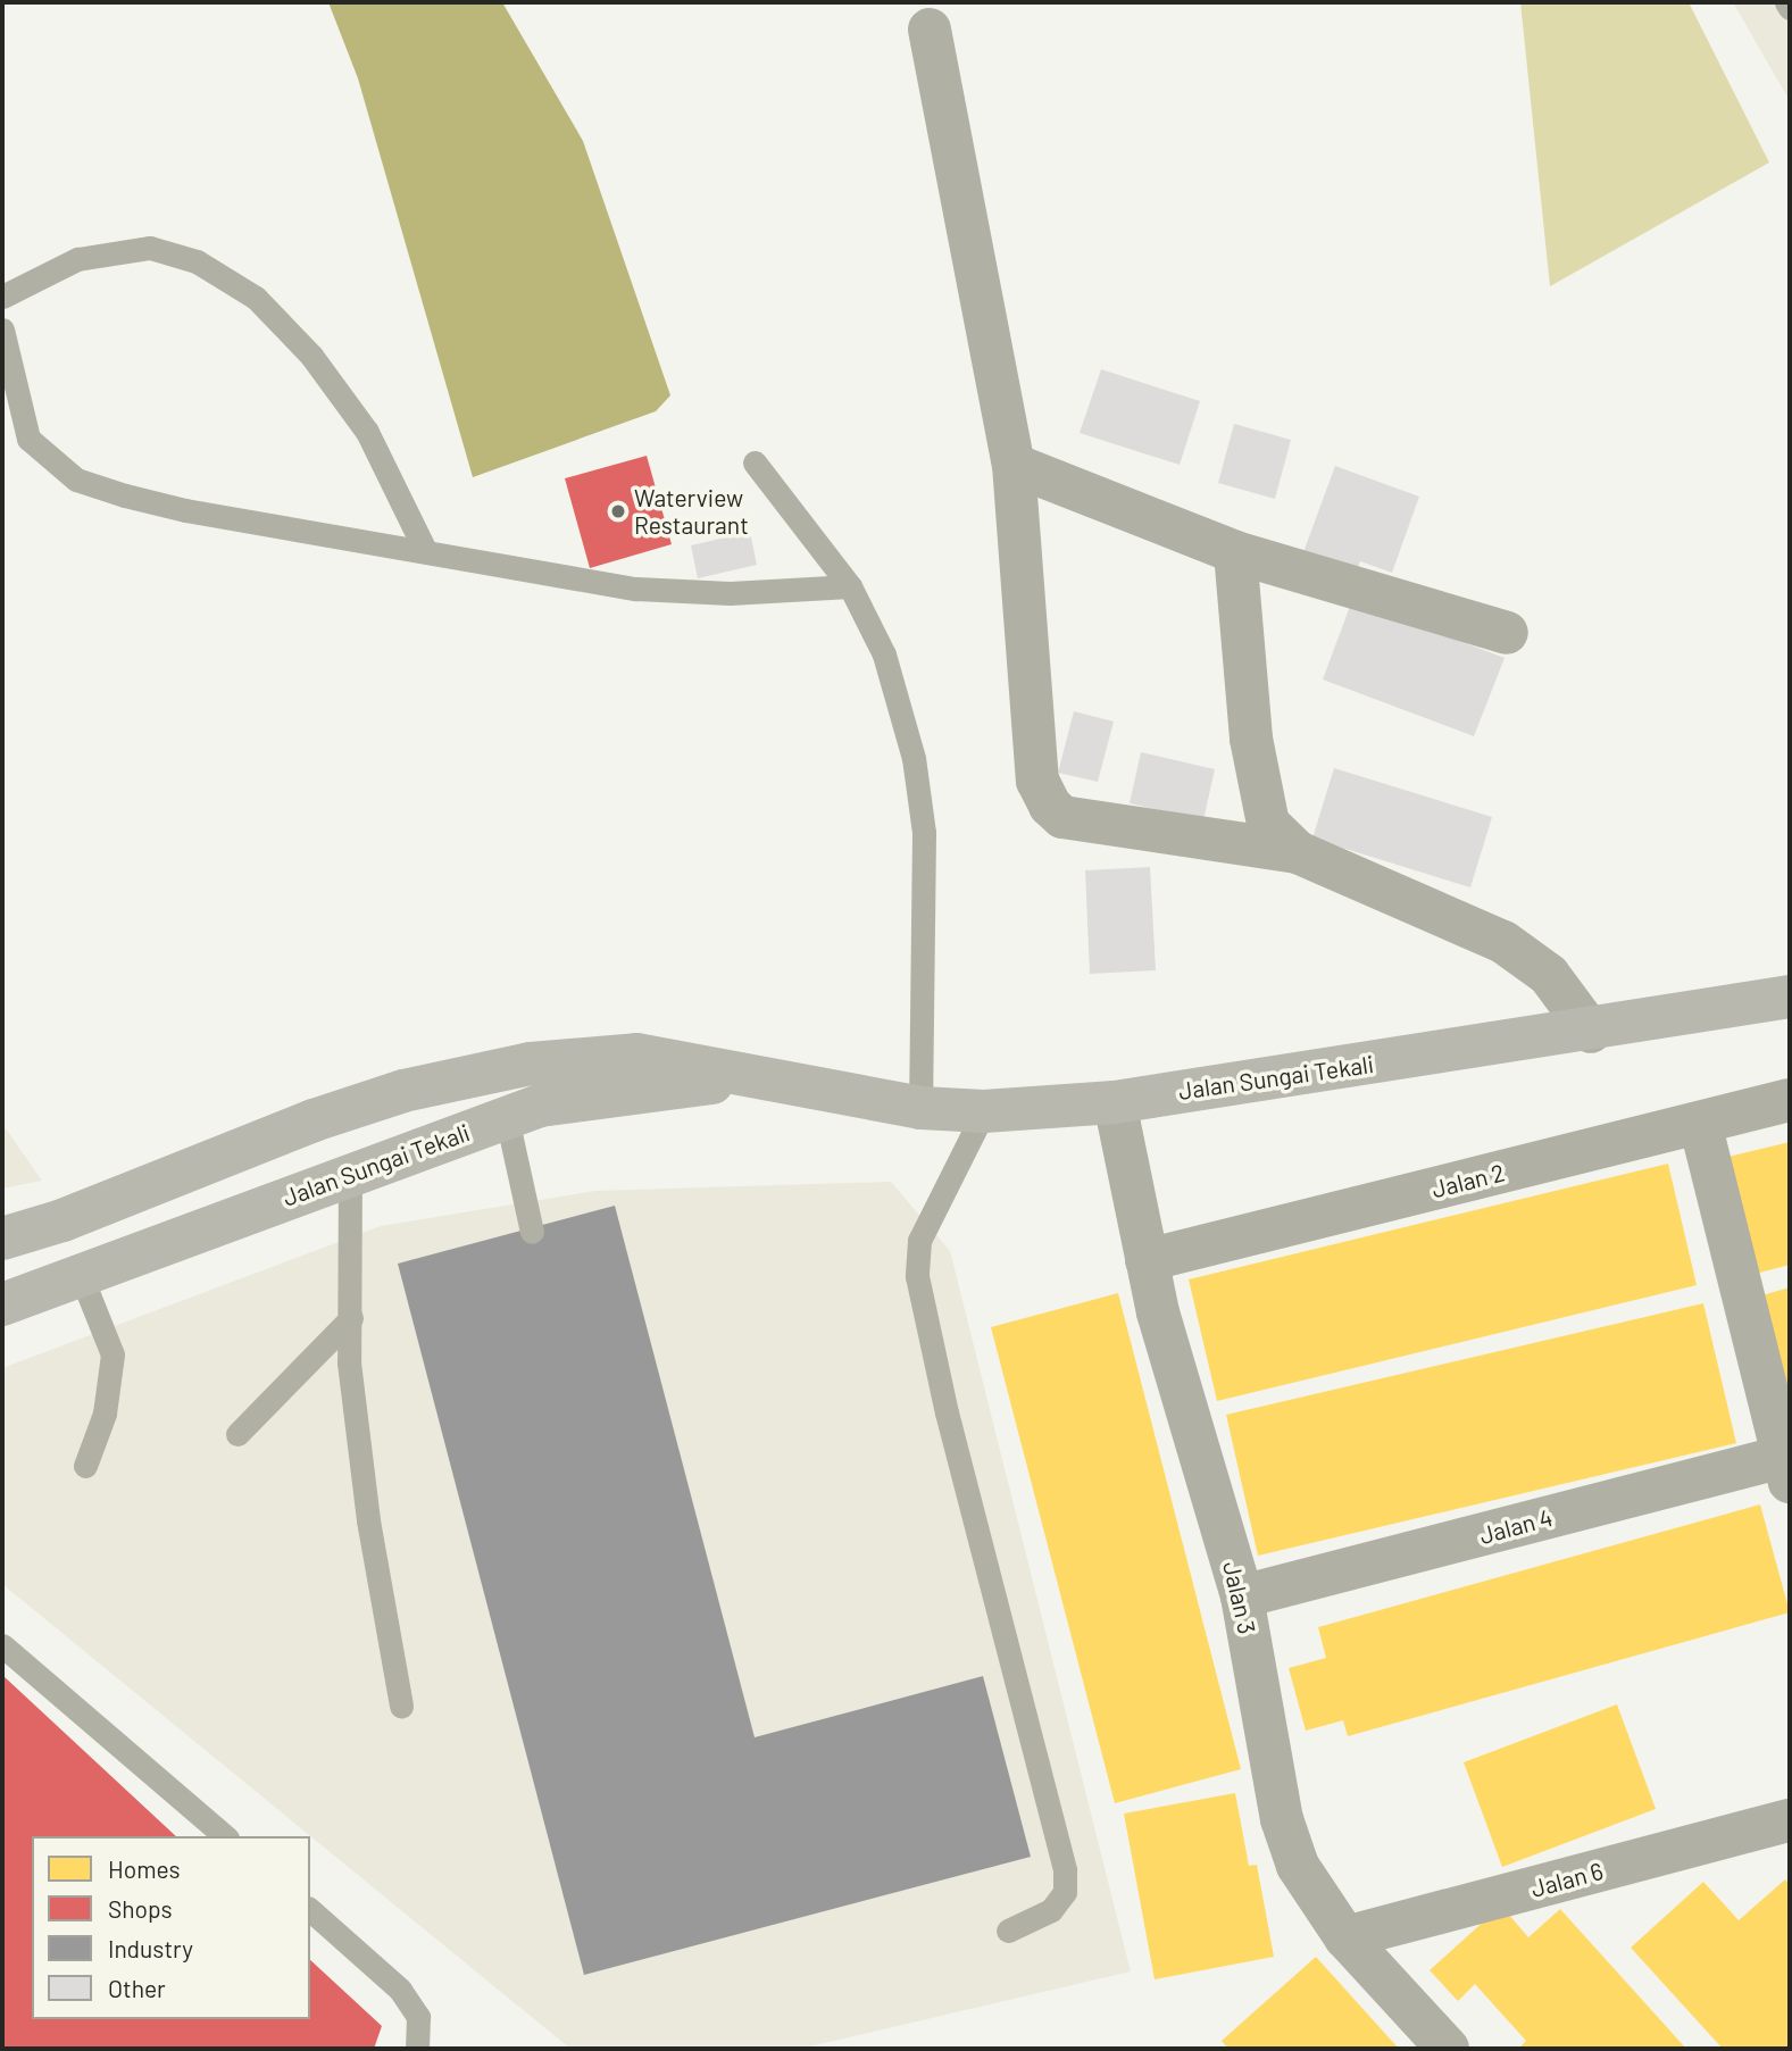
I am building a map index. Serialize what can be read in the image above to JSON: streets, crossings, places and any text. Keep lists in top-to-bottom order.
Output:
{
  "streets": {
    "street": [
      "Jalan Sungai Tekali",
      "Jalan 2",
      "Jalan 4",
      "Jalan 3",
      "Jalan 6"
    ]
  },
  "crossings": [
    ["Jalan Sungai Tekali", "Jalan 3"],
    ["Jalan 2", "Jalan 3"],
    ["Jalan 4", "Jalan 3"],
    ["Jalan 3", "Jalan 6"]
  ],
  "places": ["Waterview Restaurant"],
  "legend": [
    "Homes",
    "Shops",
    "Industry",
    "Other"
  ]
}
